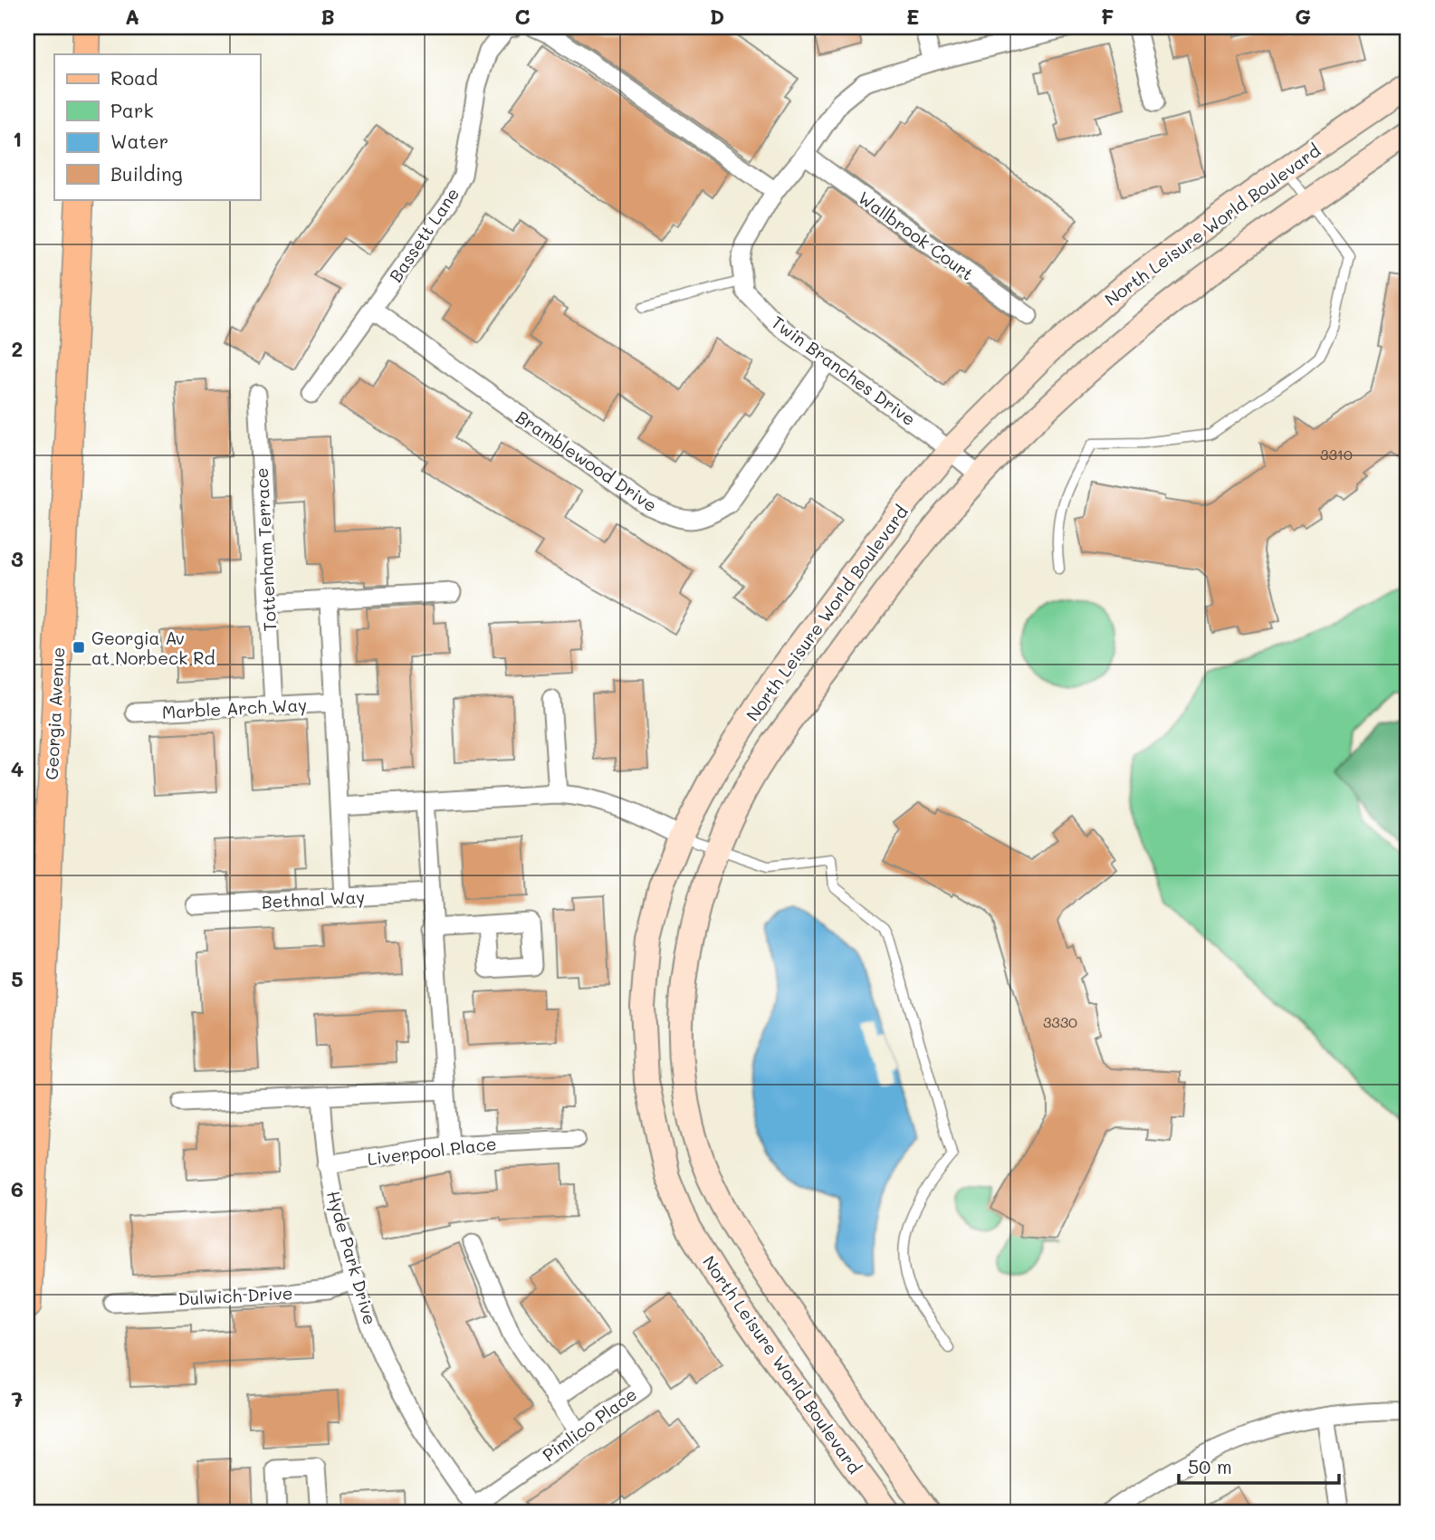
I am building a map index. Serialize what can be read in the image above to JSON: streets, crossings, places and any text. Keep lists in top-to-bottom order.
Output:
{
  "streets": {
    "main road": ["Georgia Avenue"],
    "street": [
      "North Leisure World Boulevard",
      "Bassett Lane",
      "Wallbrook Court",
      "Twin Branches Drive",
      "Bramblewood Drive",
      "Tottenham Terrace",
      "Marble Arch Way",
      "Bethnal Way",
      "Liverpool Place",
      "Hyde Park Drive",
      "Dulwich Drive",
      "Pimlico Place"
    ]
  },
  "crossings": [
    ["North Leisure World Boulevard", "Twin Branches Drive"],
    ["Bassett Lane", "Bramblewood Drive"],
    ["Twin Branches Drive", "Bramblewood Drive"],
    ["Tottenham Terrace", "Marble Arch Way"],
    ["Liverpool Place", "Hyde Park Drive"],
    ["Hyde Park Drive", "Dulwich Drive"],
    ["Hyde Park Drive", "Pimlico Place"]
  ],
  "places": {
    "transit": ["Georgia Av at Norbeck Rd"]
  },
  "house_numbers": ["3310", "3330"],
  "legend": [
    "Road",
    "Park",
    "Water",
    "Building"
  ],
  "scale_bar": "50 m",
  "grid": {
    "columns": [
      "A",
      "B",
      "C",
      "D",
      "E",
      "F",
      "G"
    ],
    "rows": [
      "1",
      "2",
      "3",
      "4",
      "5",
      "6",
      "7"
    ]
  }
}
